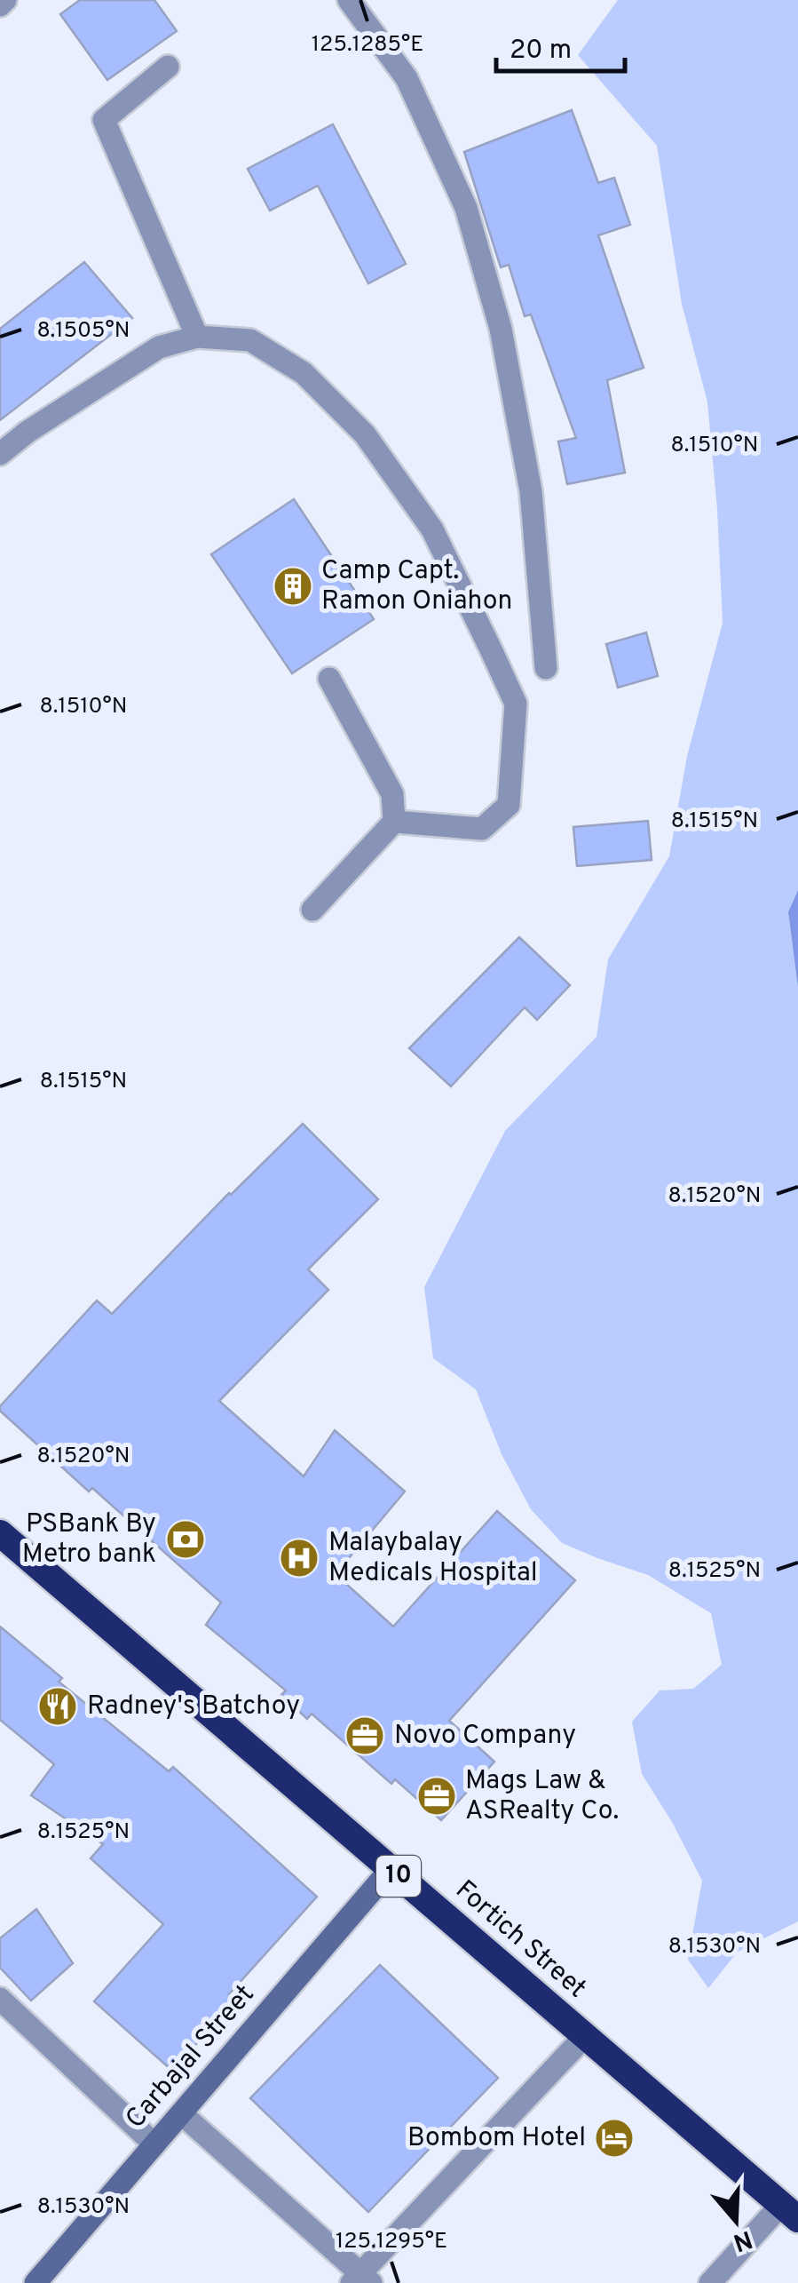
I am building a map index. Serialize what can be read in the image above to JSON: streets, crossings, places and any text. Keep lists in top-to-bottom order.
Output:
{
  "streets": {
    "highway": ["10", "Fortich Street"],
    "street": ["Carbajal Street"]
  },
  "crossings": [
    ["Fortich Street", "Carbajal Street"]
  ],
  "places": {
    "building": ["Camp Capt. Ramon Oniahon"],
    "bank": ["PSBank By Metro bank"],
    "hospital": ["Malaybalay Medicals Hospital"],
    "restaurant": ["Radney's Batchoy"],
    "office": ["Novo Company", "Mags Law & ASRealty Co."],
    "hotel": ["Bombom Hotel"]
  },
  "scale_bar": "20 m",
  "north": "bottom",
  "coordinates": [
    "125.1285°E",
    "8.1505°N",
    "8.1510°N",
    "8.1515°N",
    "8.1520°N",
    "8.1525°N",
    "8.1530°N",
    "125.1295°E"
  ]
}
